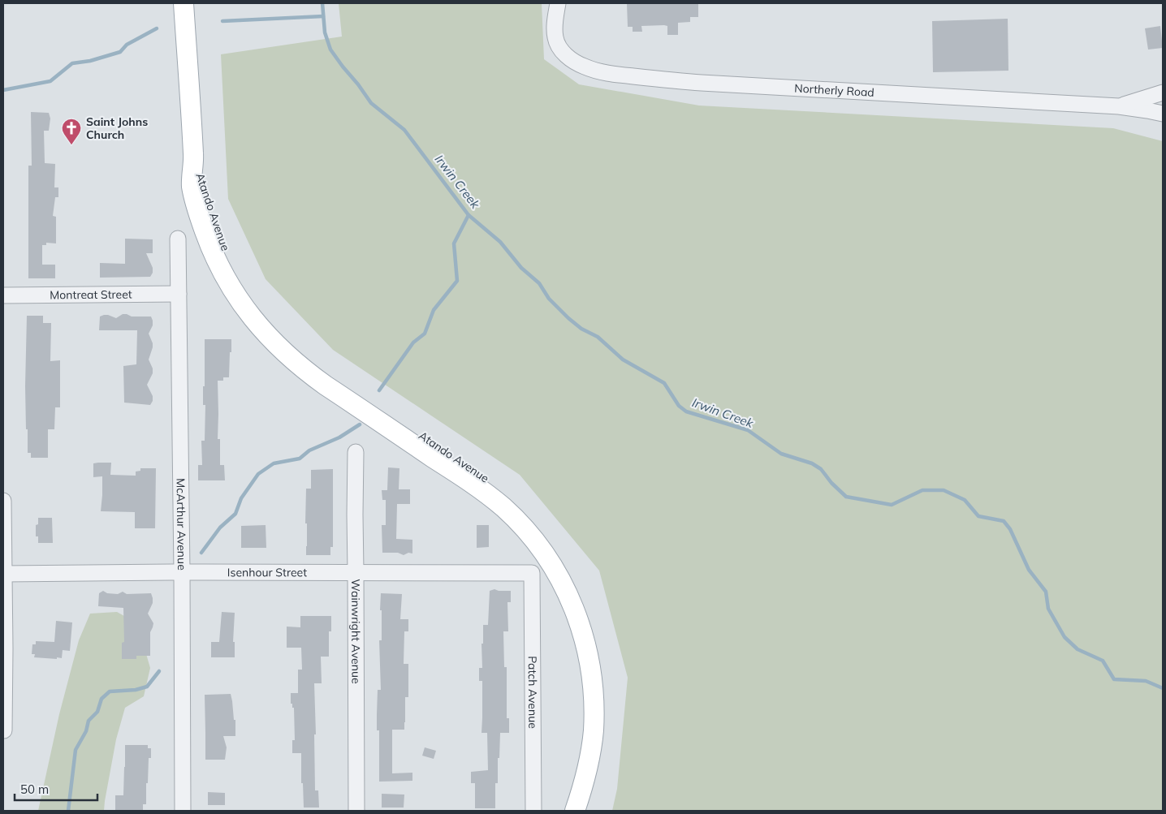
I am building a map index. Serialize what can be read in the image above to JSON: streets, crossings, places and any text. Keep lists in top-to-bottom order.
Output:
{
  "streets": {
    "main road": ["Atando Avenue"],
    "street": [
      "Northerly Road",
      "Montreat Street",
      "McArthur Avenue",
      "Isenhour Street",
      "Wainwright Avenue",
      "Patch Avenue"
    ]
  },
  "crossings": [
    ["Montreat Street", "McArthur Avenue"],
    ["McArthur Avenue", "Isenhour Street"],
    ["Isenhour Street", "Wainwright Avenue"],
    ["Isenhour Street", "Patch Avenue"]
  ],
  "water": ["Irwin Creek"],
  "places": {
    "church": ["Saint Johns Church"]
  },
  "scale_bar": "50 m"
}
